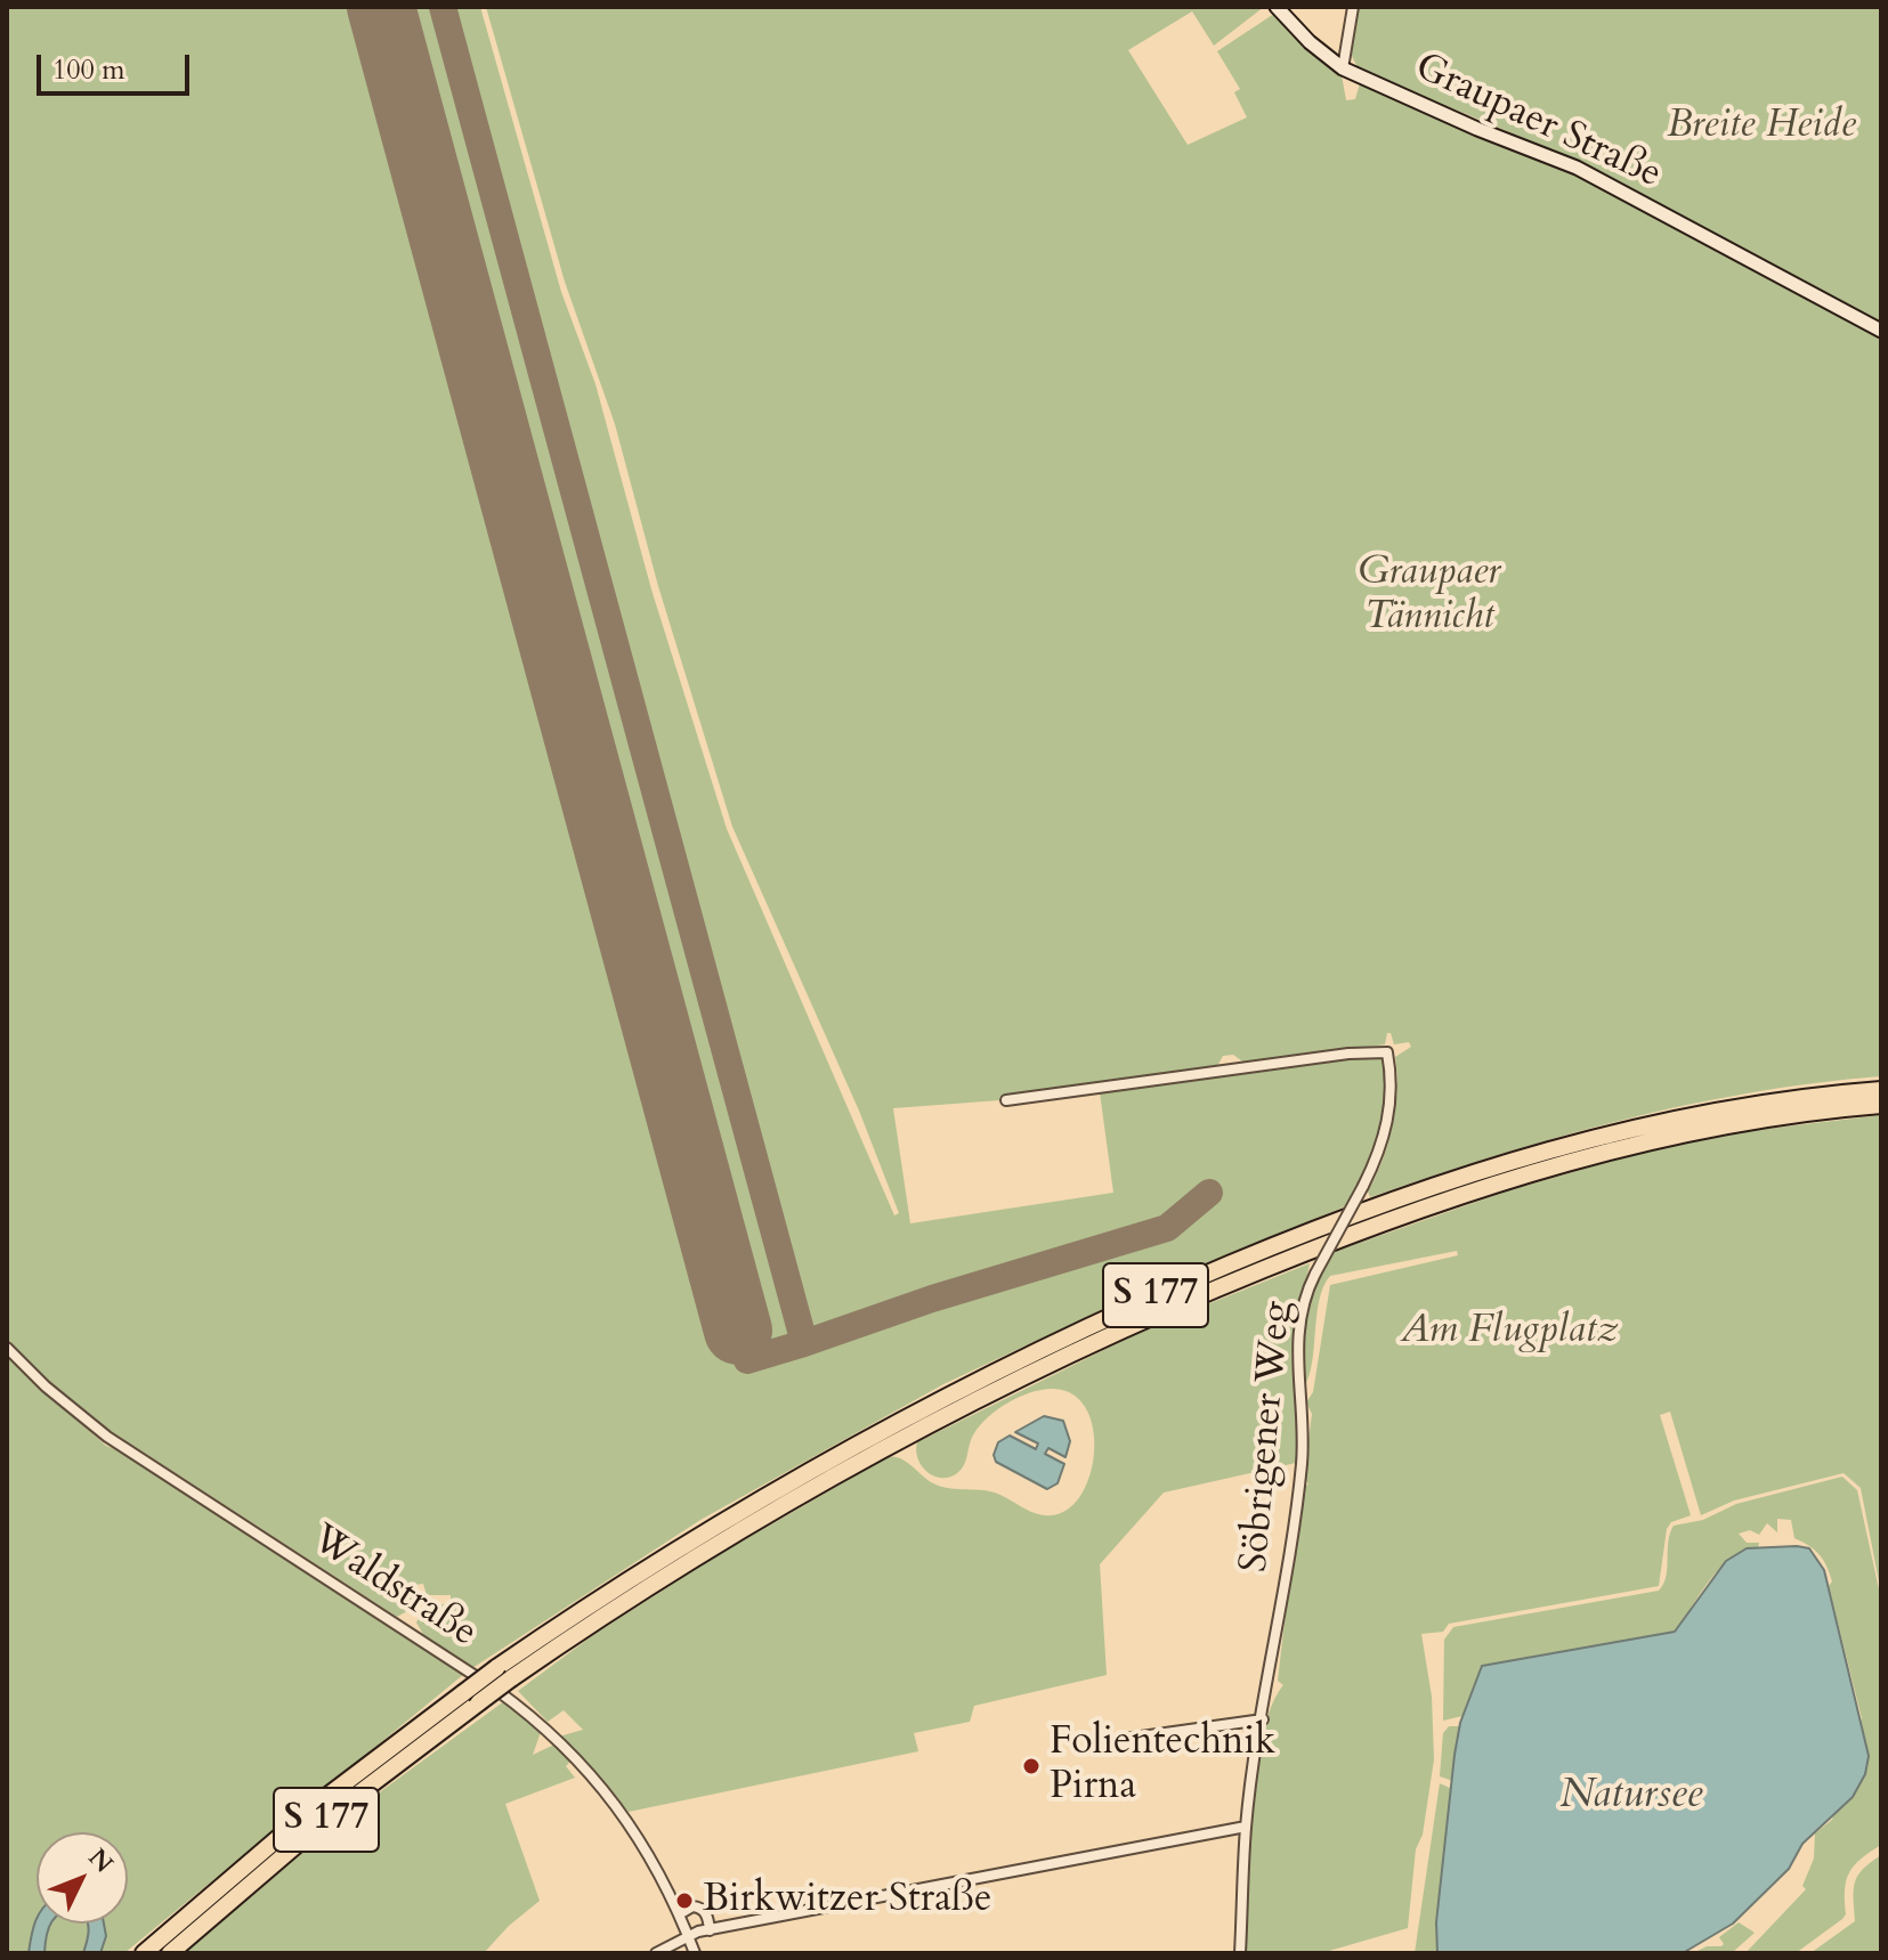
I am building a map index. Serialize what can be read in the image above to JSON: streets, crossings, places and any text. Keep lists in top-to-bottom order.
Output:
{
  "streets": {
    "highway": ["S 177"],
    "street": ["Graupaer Straße", "Söbrigener Weg", "Waldstraße"]
  },
  "water": ["Natursee"],
  "parks": ["Breite Heide", "Graupaer Tännicht", "Am Flugplatz"],
  "places": ["Folientechnik Pirna", "Birkwitzer Straße"],
  "scale_bar": "100 m",
  "north": "top right"
}
